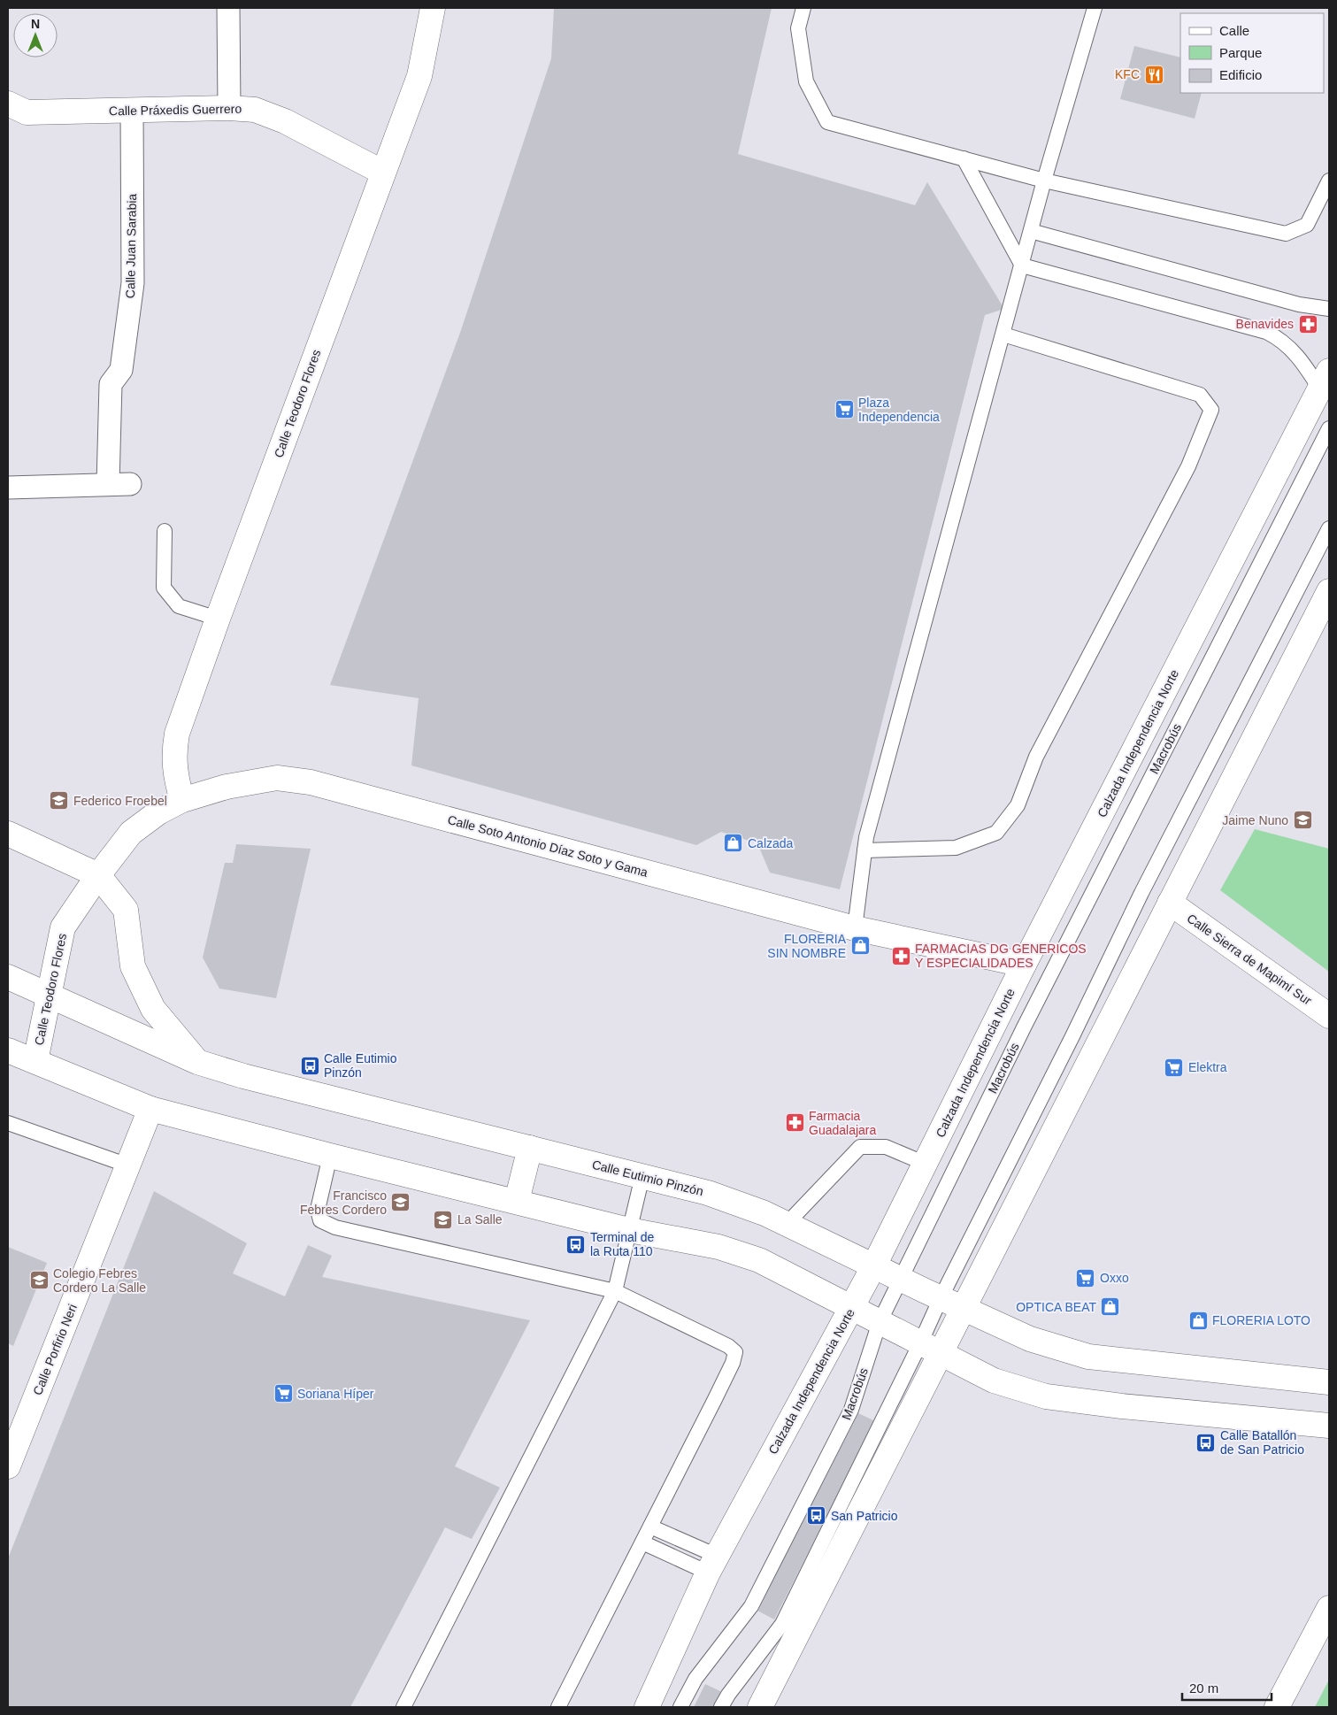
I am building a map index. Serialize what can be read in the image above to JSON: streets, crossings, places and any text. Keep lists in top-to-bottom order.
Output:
{
  "streets": {
    "street": [
      "Calle Práxedis Guerrero",
      "Calle Juan Sarabia",
      "Calle Teodoro Flores",
      "Calzada Independencia Norte",
      "Calle Soto Antonio Díaz Soto y Gama",
      "Calle Sierra de Mapimí Sur",
      "Calle Eutimio Pinzón",
      "Calle Porfirio Neri"
    ],
    "lane": ["Macrobús"]
  },
  "crossings": [
    ["Calle Práxedis Guerrero", "Calle Juan Sarabia"],
    ["Calle Práxedis Guerrero", "Calle Teodoro Flores"],
    ["Calle Teodoro Flores", "Calle Soto Antonio Díaz Soto y Gama"],
    ["Calle Teodoro Flores", "Calle Eutimio Pinzón"],
    ["Calzada Independencia Norte", "Calle Soto Antonio Díaz Soto y Gama"],
    ["Calzada Independencia Norte", "Calle Eutimio Pinzón"],
    ["Macrobús", "Calle Eutimio Pinzón"]
  ],
  "places": {
    "restaurant": ["KFC"],
    "pharmacy": ["Benavides", "FARMACIAS DG GENERICOS Y ESPECIALIDADES", "Farmacia Guadalajara"],
    "supermarket": [
      "Plaza Independencia",
      "Elektra",
      "Oxxo",
      "Soriana Híper"
    ],
    "school or university": [
      "Federico Froebel",
      "Jaime Nuno",
      "Francisco Febres Cordero",
      "La Salle",
      "Colegio Febres Cordero La Salle"
    ],
    "shop": [
      "Calzada",
      "FLORERIA SIN NOMBRE",
      "OPTICA BEAT",
      "FLORERIA LOTO"
    ],
    "bus stop": [
      "Calle Eutimio Pinzón",
      "Terminal de la Ruta 110",
      "Calle Batallón de San Patricio",
      "San Patricio"
    ]
  },
  "legend": ["Calle", "Parque", "Edificio"],
  "scale_bar": "20 m",
  "north": "top"
}
